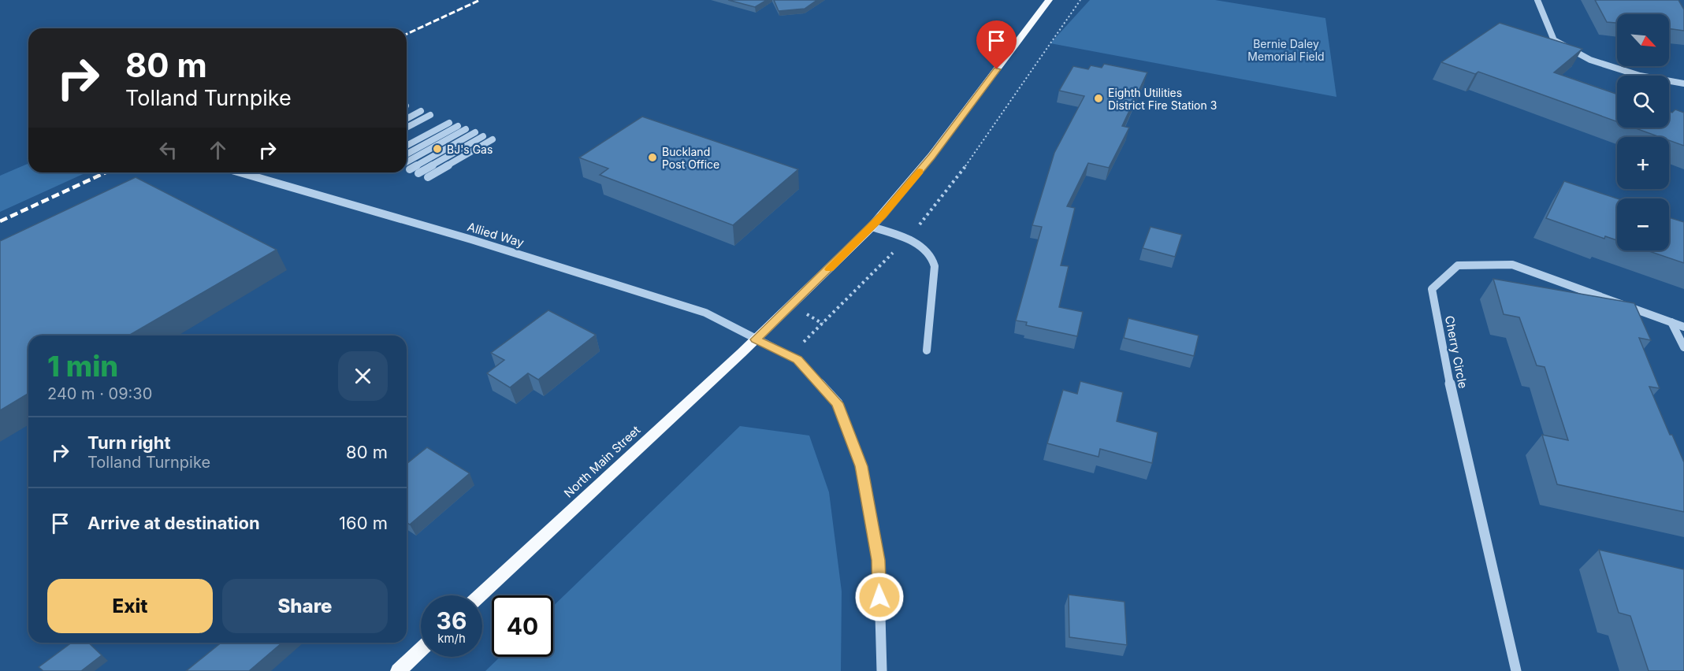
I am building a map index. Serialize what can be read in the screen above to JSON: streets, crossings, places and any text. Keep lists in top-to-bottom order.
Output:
{
  "streets": {
    "main road": ["North Main Street"],
    "street": ["Allied Way", "Cherry Circle"]
  },
  "crossings": [
    ["Allied Way", "North Main Street"]
  ],
  "parks": ["Bernie Daley Memorial Field"],
  "places": ["Eighth Utilities District Fire Station 3", "BJ's Gas", "Buckland Post Office"],
  "north": "bottom right",
  "page": {
    "map_buttons": ["+", "−"],
    "turn": ["80 m", "Tolland Turnpike"],
    "heading": ["1 min", "240 m · 09:30"],
    "list": [
      {
        "name": "Turn right",
        "note": "Tolland Turnpike",
        "value": "80 m"
      },
      {
        "name": "Arrive at destination",
        "value": "160 m"
      }
    ],
    "buttons": ["Exit", "Share"],
    "speed": "36 km/h",
    "limit": "40"
  }
}
